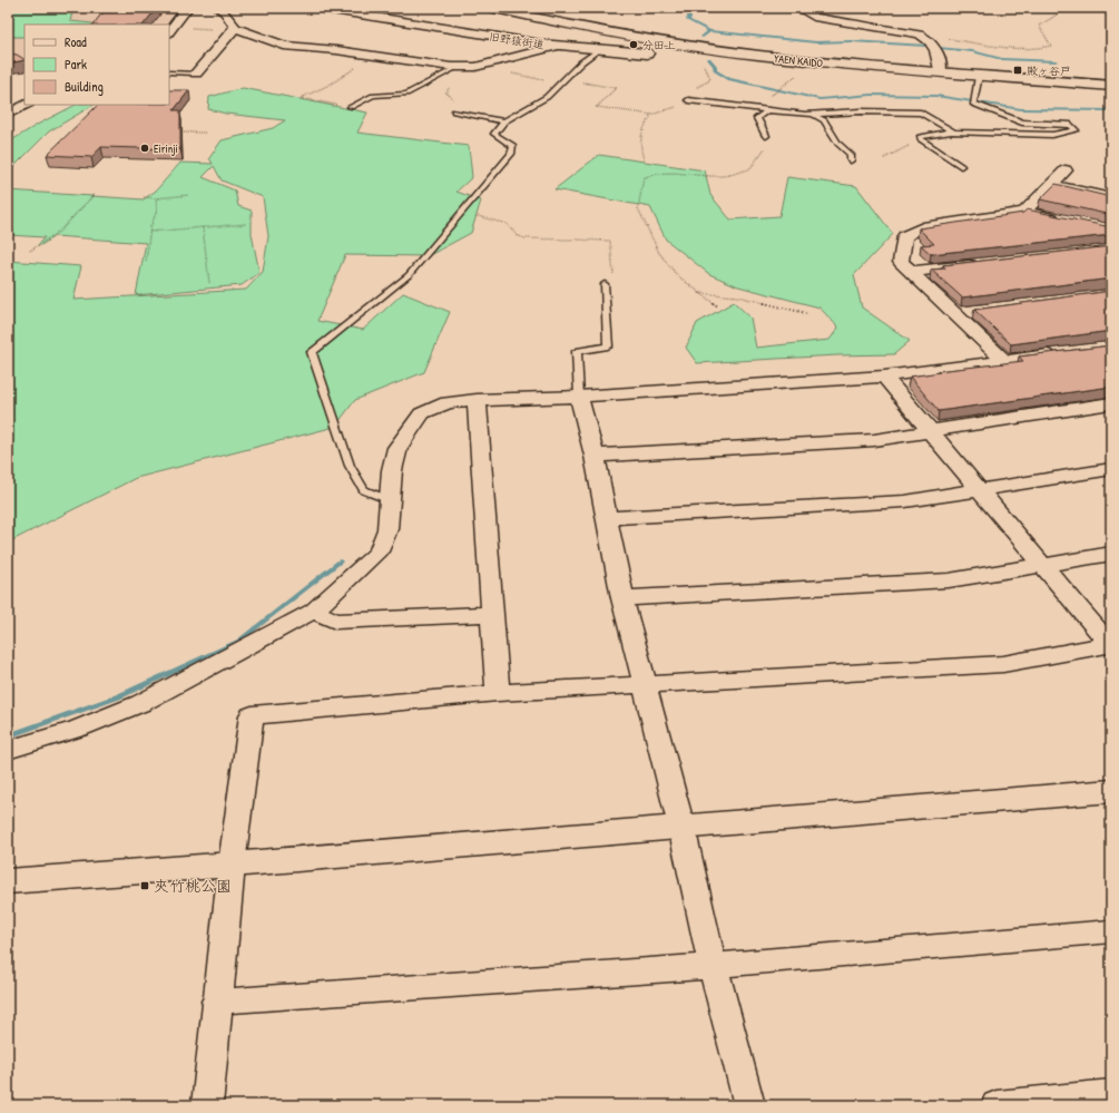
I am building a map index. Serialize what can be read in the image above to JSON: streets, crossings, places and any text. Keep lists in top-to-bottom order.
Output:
{
  "streets": {
    "main road": ["旧野猿街道", "YAEN KAIDO"]
  },
  "crossings": [
    ["旧野猿街道", "YAEN KAIDO"]
  ],
  "places": {
    "other": ["分田上", "Eirinji"],
    "transit": ["殿ヶ谷戸", "夾竹桃公園"]
  },
  "legend": ["Road", "Park", "Building"]
}
